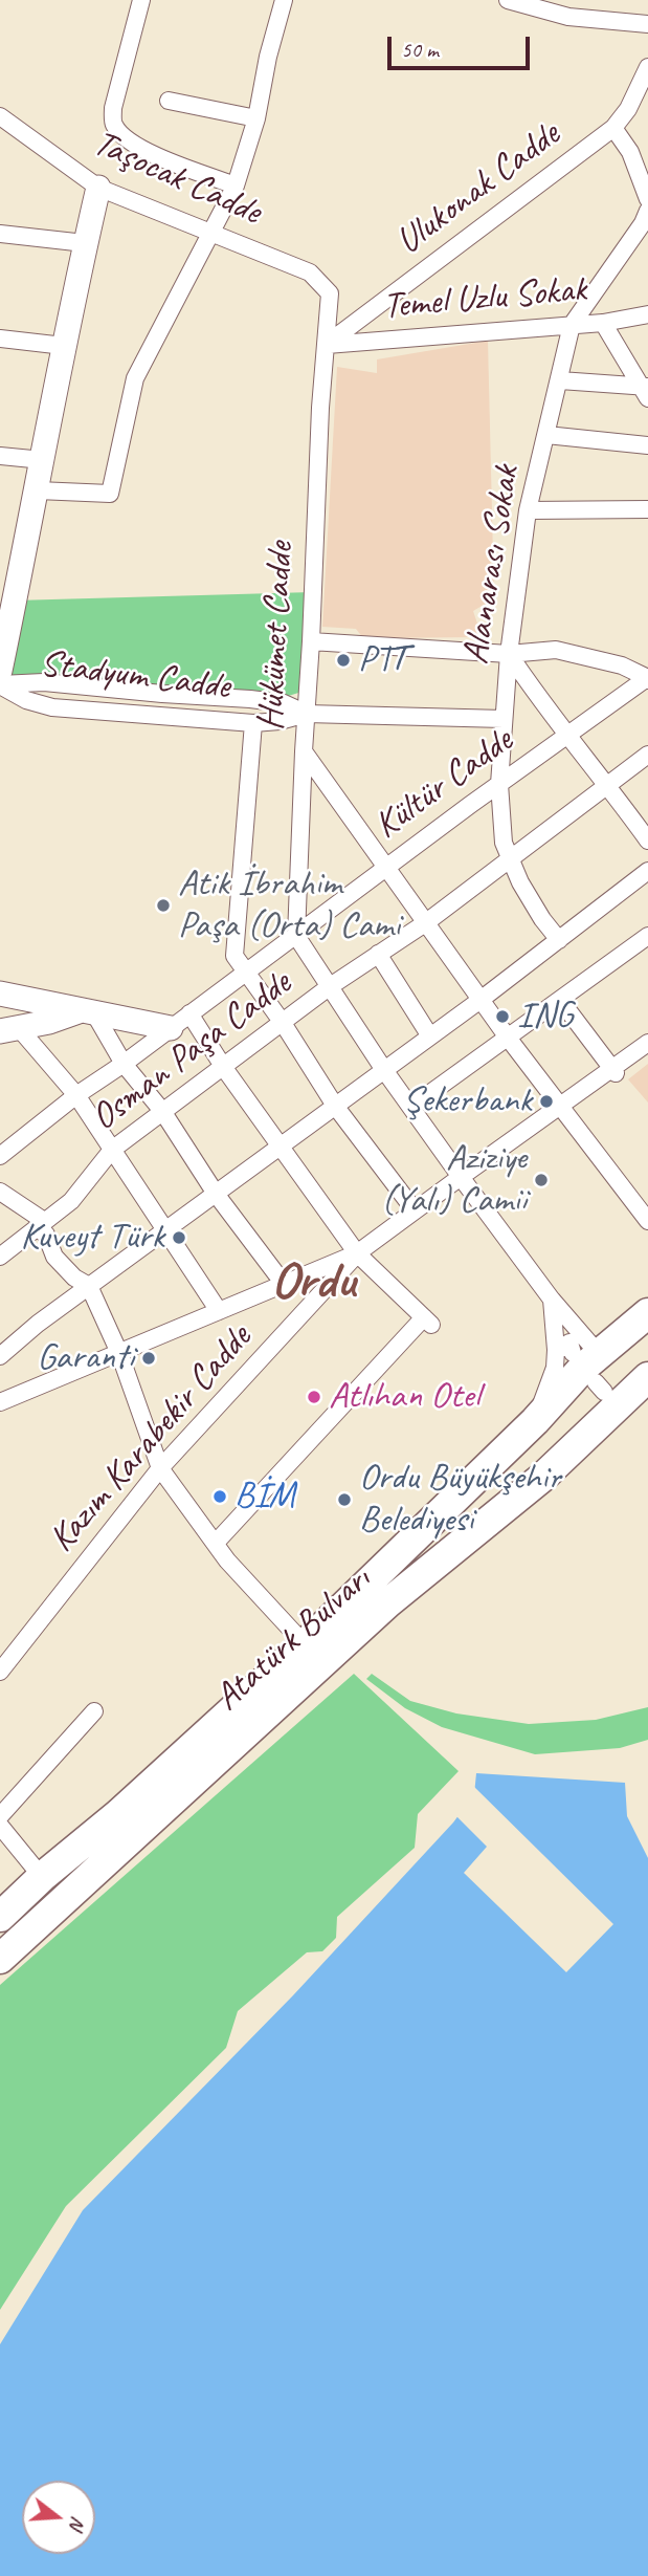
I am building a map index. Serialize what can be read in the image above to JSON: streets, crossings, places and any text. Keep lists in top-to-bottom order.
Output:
{
  "streets": {
    "highway": ["Atatürk Bulvarı"],
    "street": [
      "Taşocak Cadde",
      "Ulukonak Cadde",
      "Temel Uzlu Sokak",
      "Alanarası Sokak",
      "Hükümet Cadde",
      "Stadyum Cadde",
      "Kültür Cadde",
      "Osman Paşa Cadde",
      "Kazım Karabekir Cadde"
    ]
  },
  "crossings": [
    ["Taşocak Cadde", "Hükümet Cadde"],
    ["Ulukonak Cadde", "Temel Uzlu Sokak"],
    ["Ulukonak Cadde", "Hükümet Cadde"],
    ["Temel Uzlu Sokak", "Alanarası Sokak"],
    ["Temel Uzlu Sokak", "Hükümet Cadde"],
    ["Alanarası Sokak", "Stadyum Cadde"],
    ["Alanarası Sokak", "Kültür Cadde"],
    ["Alanarası Sokak", "Osman Paşa Cadde"],
    ["Hükümet Cadde", "Stadyum Cadde"],
    ["Hükümet Cadde", "Kültür Cadde"],
    ["Hükümet Cadde", "Osman Paşa Cadde"]
  ],
  "districts": ["Ordu"],
  "places": [
    "PTT",
    "Atik İbrahim Paşa (Orta) Cami",
    "ING",
    "Şekerbank",
    "Aziziye (Yalı) Camii",
    "Kuveyt Türk",
    "Garanti",
    "Atlıhan Otel",
    "BİM",
    "Ordu Büyükşehir Belediyesi"
  ],
  "scale_bar": "50 m",
  "north": "right"
}
